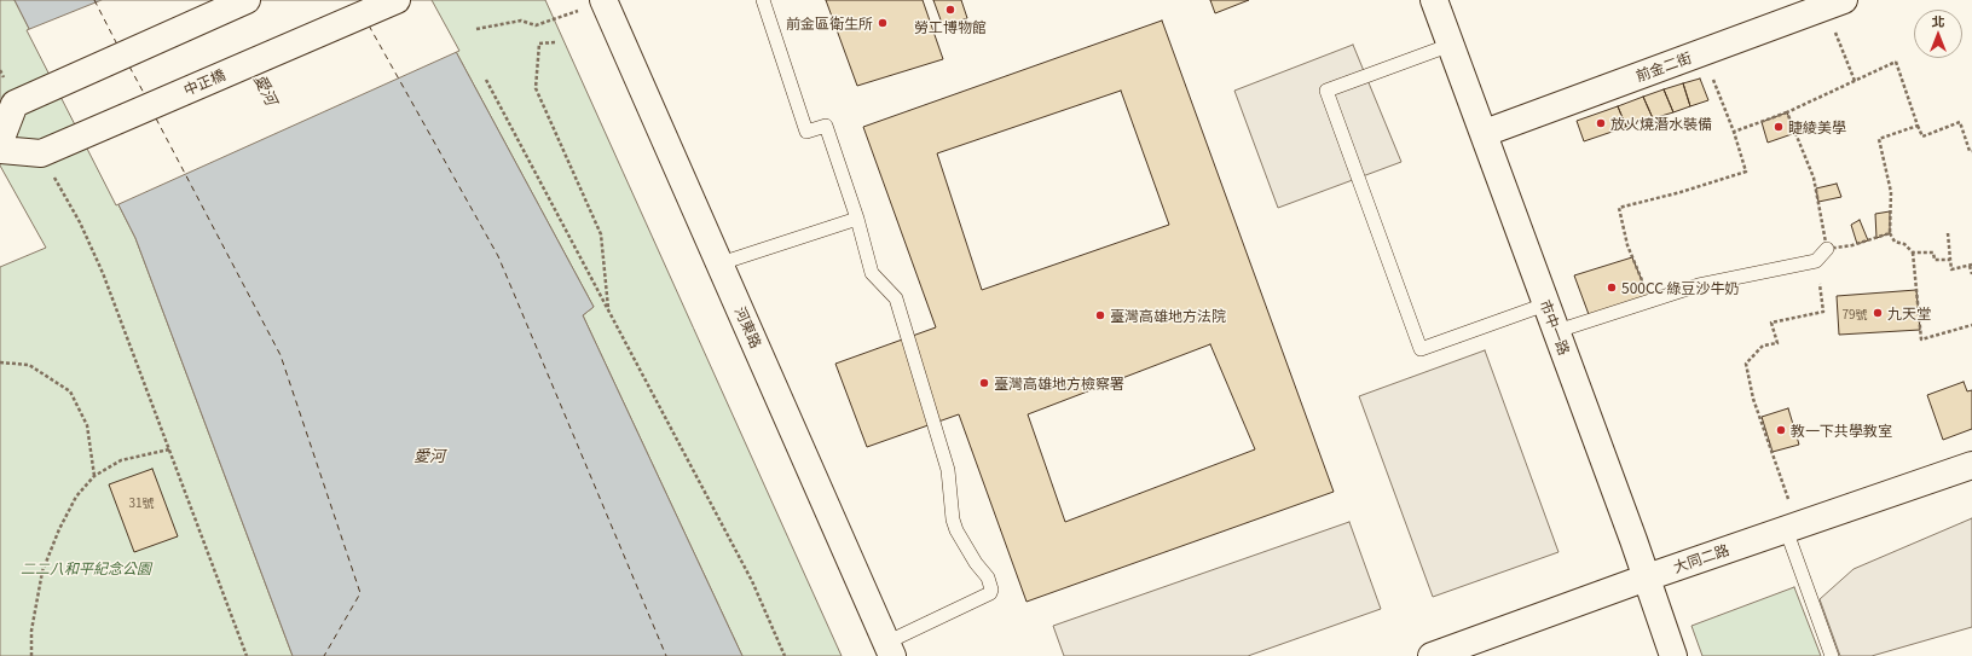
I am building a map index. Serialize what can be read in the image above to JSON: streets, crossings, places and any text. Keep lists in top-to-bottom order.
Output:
{
  "streets": {
    "street": [
      "前金二街",
      "中正橋",
      "河東路",
      "市中一路",
      "大同二路"
    ]
  },
  "crossings": [
    ["前金二街", "市中一路"],
    ["市中一路", "大同二路"]
  ],
  "water": ["愛河"],
  "parks": ["二二八和平紀念公園"],
  "places": [
    "勞工博物館",
    "前金區衛生所",
    "放火燒潛水裝備",
    "睫綾美學",
    "500CC 綠豆沙牛奶",
    "九天堂",
    "臺灣高雄地方法院",
    "臺灣高雄地方檢察署",
    "教一下共學教室"
  ],
  "house_numbers": ["79號", "31號"],
  "north": "top"
}
